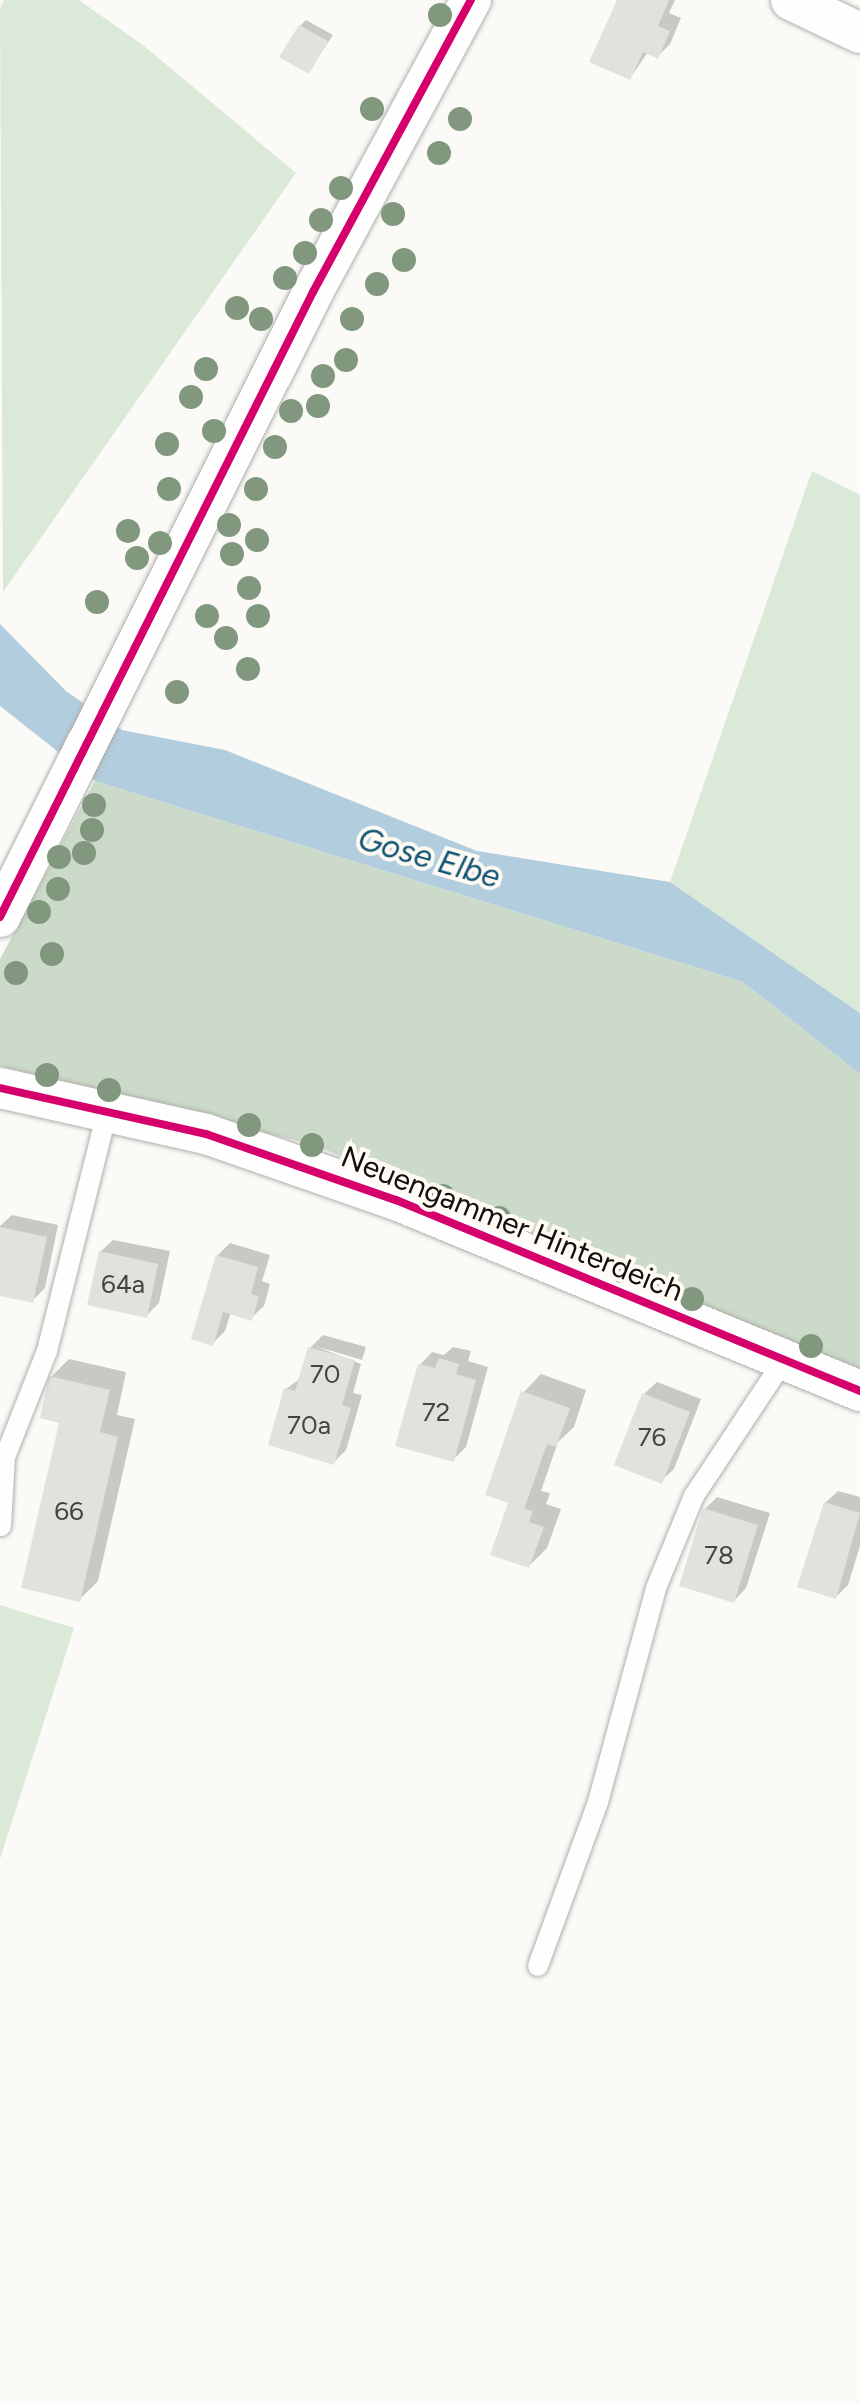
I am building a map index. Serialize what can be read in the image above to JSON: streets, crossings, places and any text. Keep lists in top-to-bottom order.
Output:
{
  "streets": {
    "street": ["Neuengammer Hinterdeich"]
  },
  "water": ["Gose Elbe"],
  "house_numbers": [
    "64a",
    "70",
    "72",
    "70a",
    "76",
    "66",
    "78"
  ]
}
